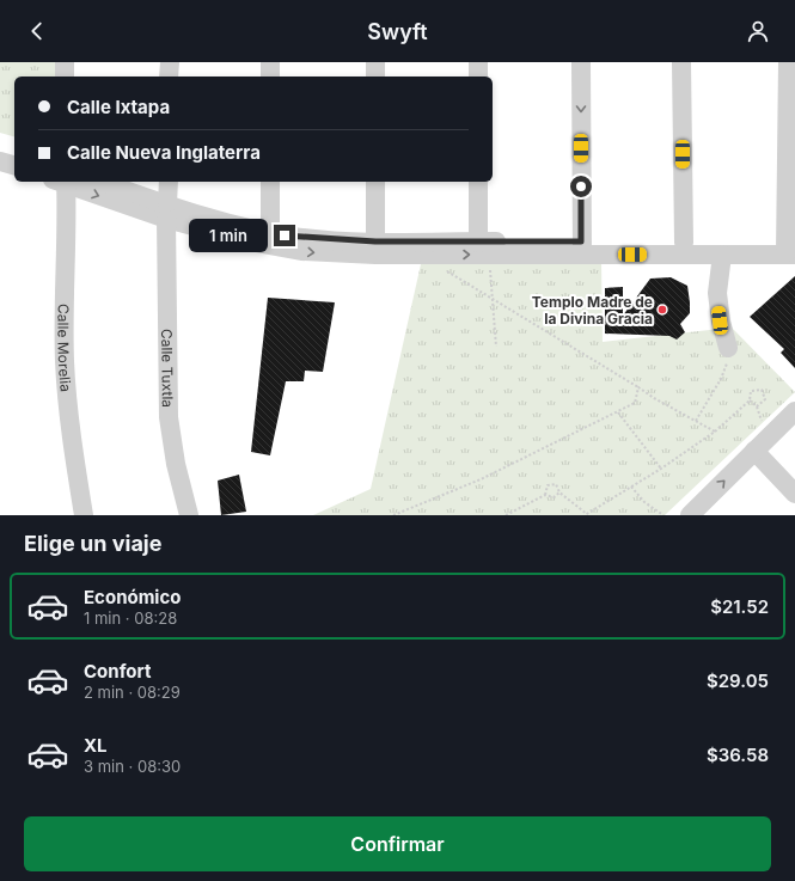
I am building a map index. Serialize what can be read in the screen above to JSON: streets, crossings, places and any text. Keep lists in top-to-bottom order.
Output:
{
  "streets": {
    "street": ["Calle Morelia", "Calle Tuxtla"]
  },
  "places": ["Templo Madre de la Divina Gracia"],
  "page": {
    "header": "Swyft",
    "banner": ["Calle Ixtapa", "Calle Nueva Inglaterra"],
    "bubble": "1 min",
    "heading": "Elige un viaje",
    "list": [
      {
        "name": "Económico",
        "note": "1 min · 08:28",
        "value": "$21.52"
      },
      {
        "name": "Confort",
        "note": "2 min · 08:29",
        "value": "$29.05"
      },
      {
        "name": "XL",
        "note": "3 min · 08:30",
        "value": "$36.58"
      }
    ],
    "buttons": "Confirmar"
  }
}
